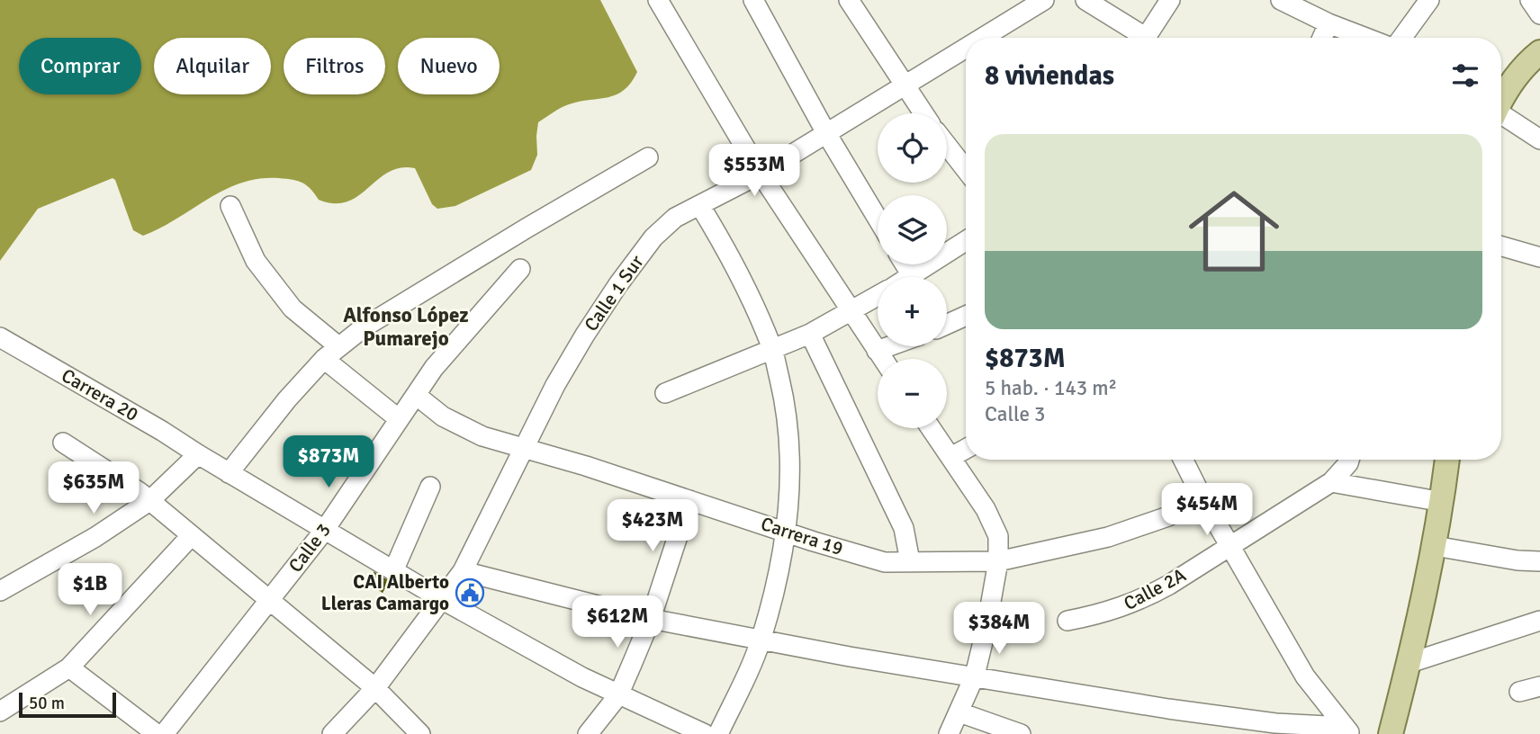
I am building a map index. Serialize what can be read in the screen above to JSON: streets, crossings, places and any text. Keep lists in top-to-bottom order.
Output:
{
  "streets": {
    "street": [
      "Calle 1 Sur",
      "Carrera 20",
      "Carrera 19",
      "Calle 3",
      "Calle 2A"
    ]
  },
  "crossings": [
    ["Calle 1 Sur", "Carrera 20"],
    ["Calle 1 Sur", "Carrera 19"],
    ["Carrera 20", "Calle 3"],
    ["Carrera 19", "Calle 3"]
  ],
  "districts": ["Alfonso López Pumarejo"],
  "places": {
    "public building": ["CAI Alberto Lleras Camargo"]
  },
  "scale_bar": "50 m",
  "page": {
    "chip": [
      "Comprar",
      "Alquilar",
      "Filtros",
      "Nuevo"
    ],
    "heading": "8 viviendas",
    "map_buttons": ["+", "−"],
    "list": [
      {
        "name": "$873M",
        "note": "5 hab. · 143 m² · Calle 3"
      }
    ],
    "price": [
      "$553M",
      "$873M",
      "$635M",
      "$454M",
      "$423M",
      "$1B",
      "$612M",
      "$384M"
    ],
    "scale": "50 m"
  }
}
